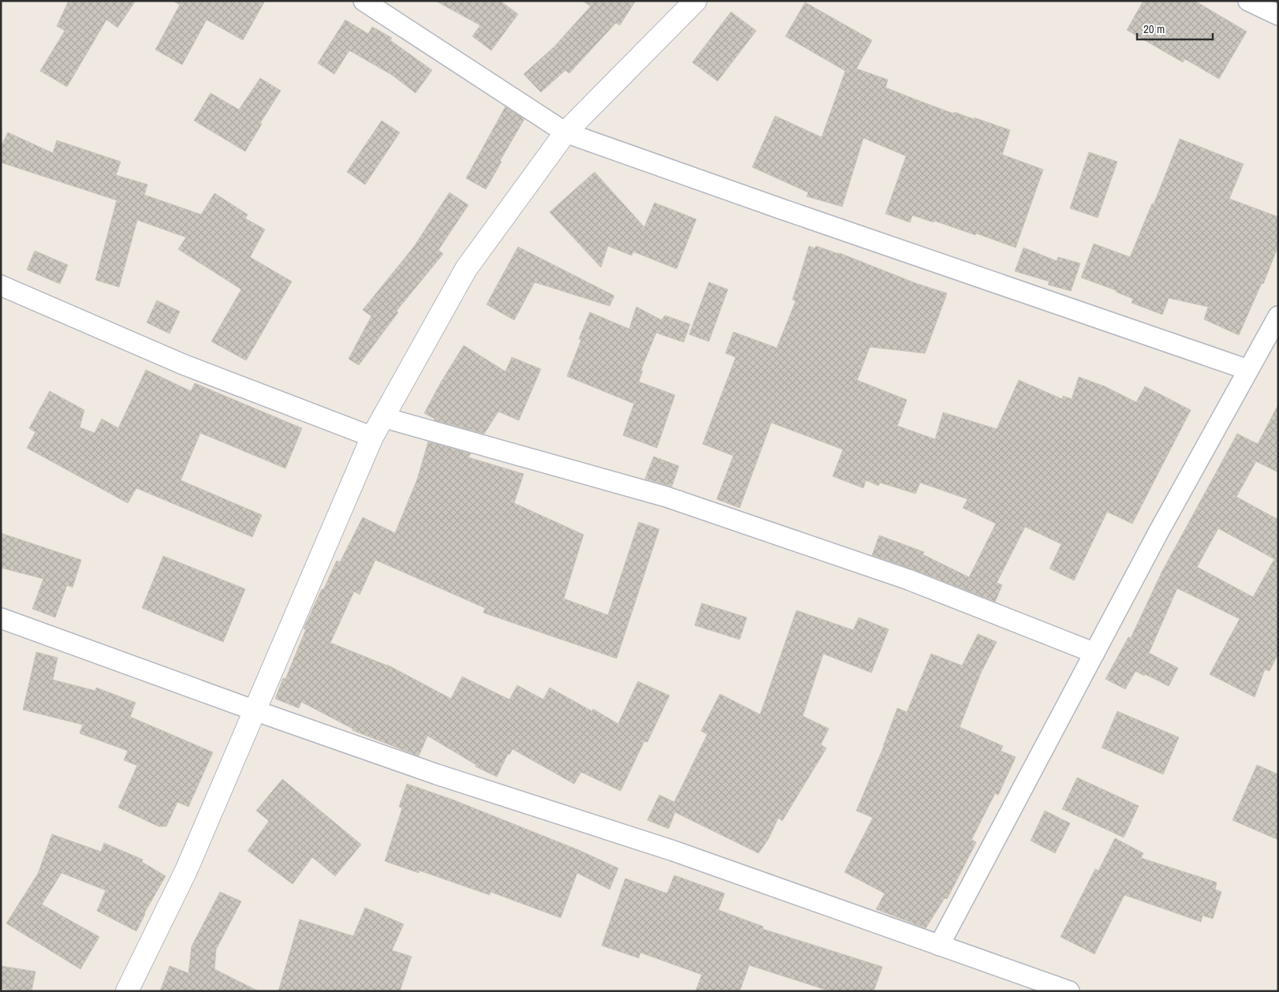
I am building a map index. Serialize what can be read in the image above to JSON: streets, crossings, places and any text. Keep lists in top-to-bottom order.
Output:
{
  "scale_bar": "20 m"
}
